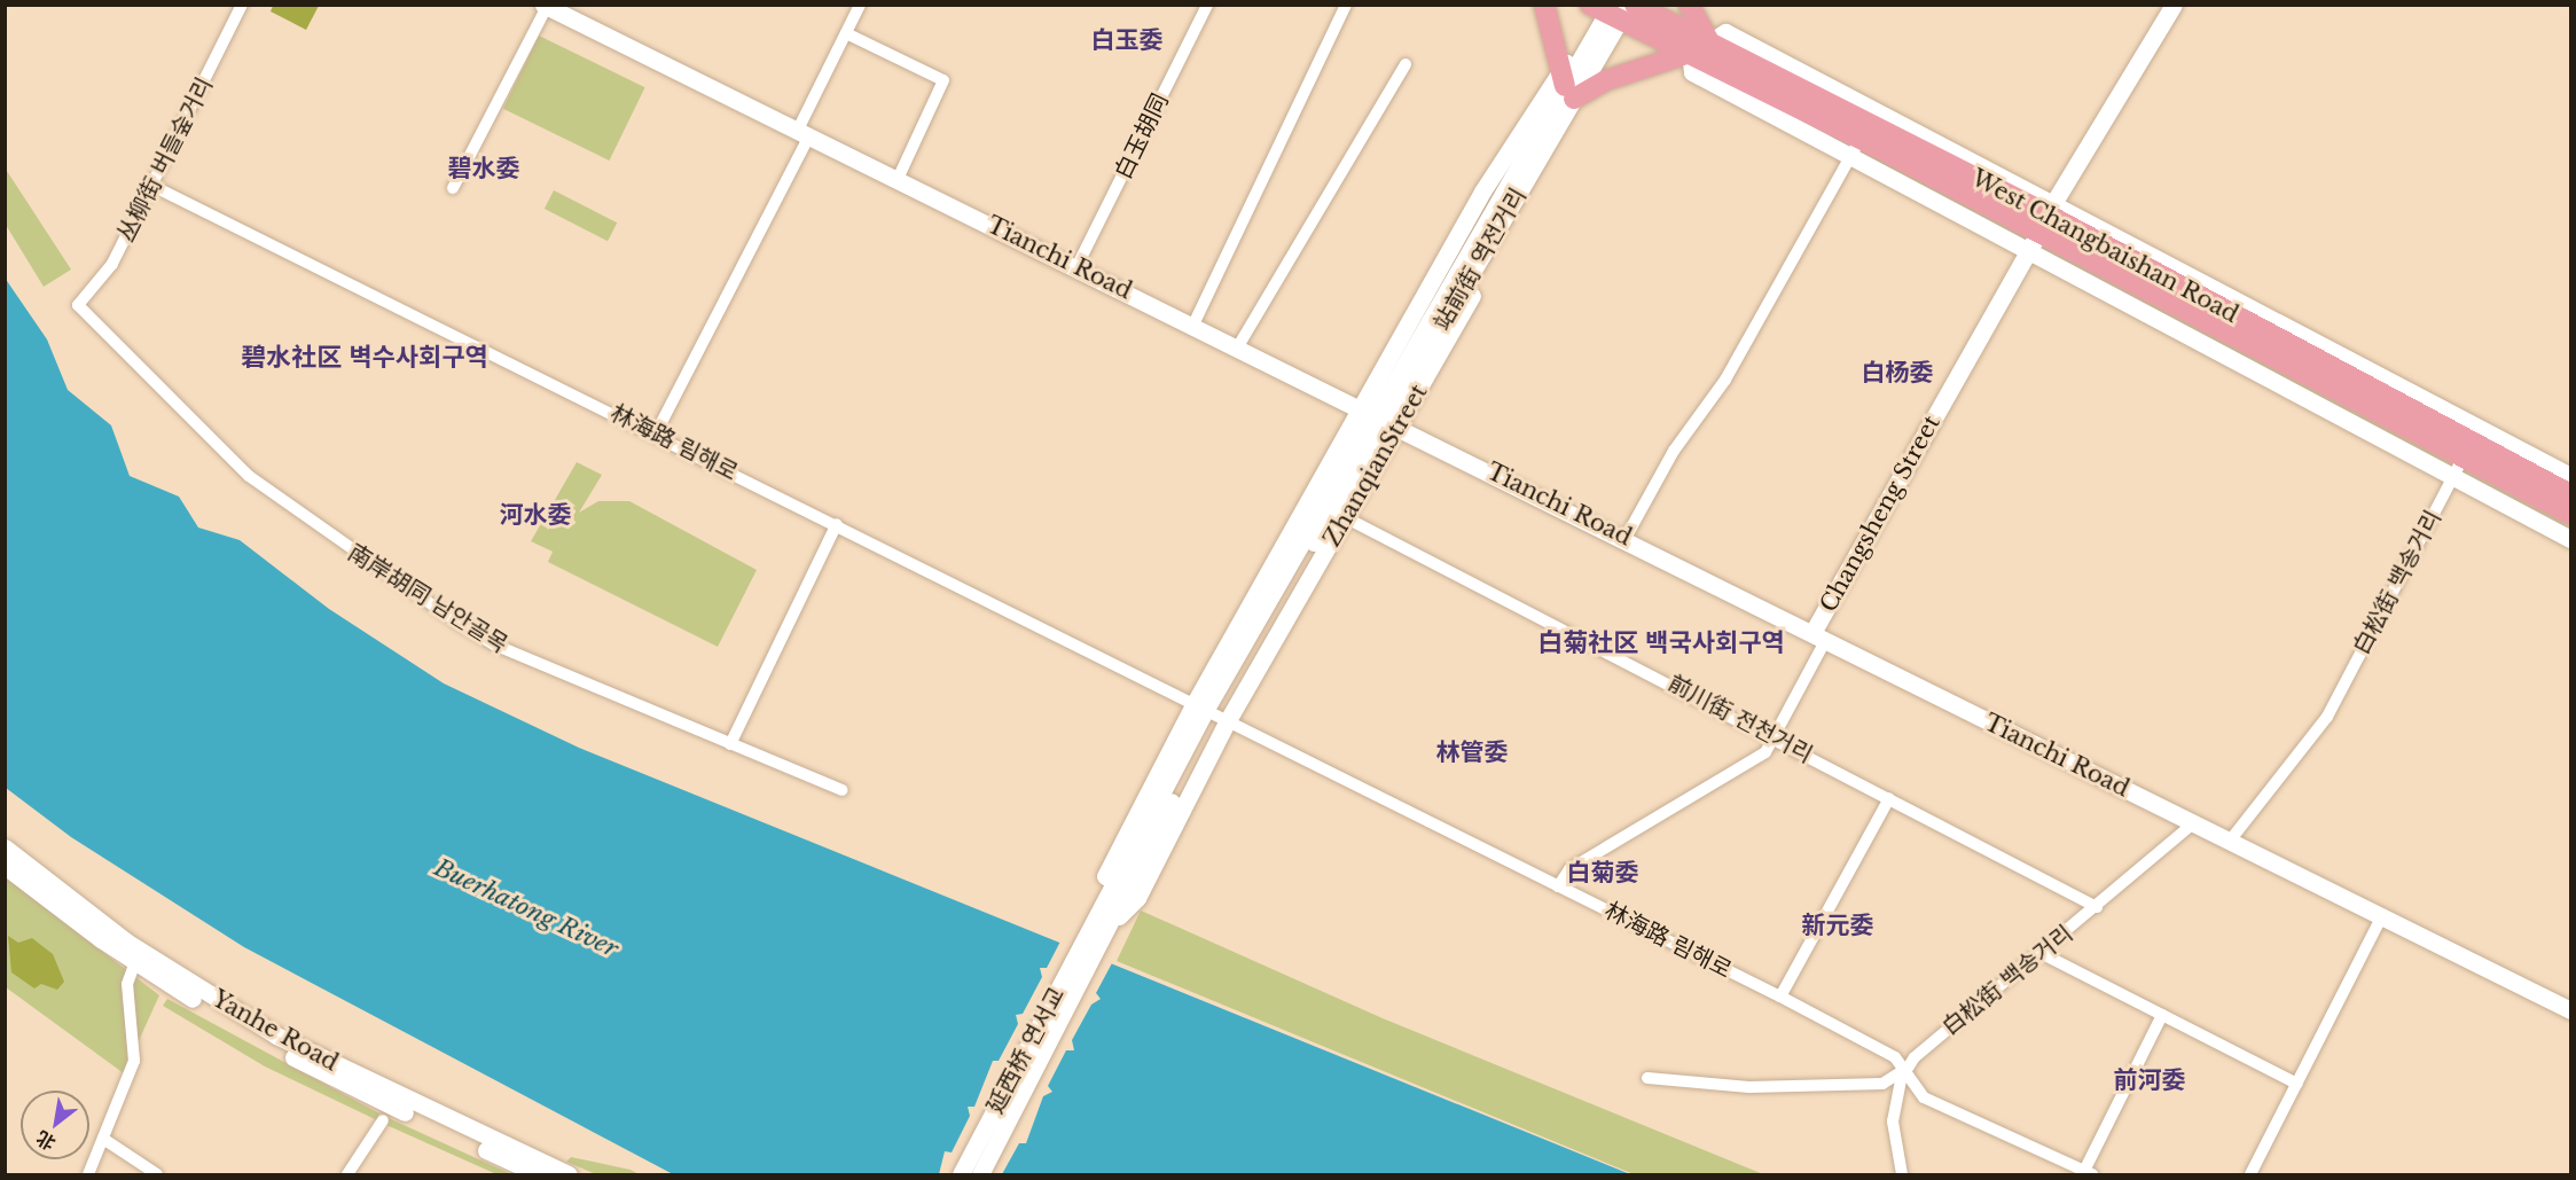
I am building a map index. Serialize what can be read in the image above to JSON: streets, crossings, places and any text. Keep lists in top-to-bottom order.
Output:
{
  "streets": {
    "main road": ["West Changbaishan Road"],
    "street": [
      "白玉胡同",
      "丛柳街 버들숲거리",
      "Tianchi Road",
      "站前街 역전거리",
      "林海路 림해로",
      "ZhanqianStreet",
      "Changsheng Street",
      "白松街 백송거리",
      "南岸胡同 남안골목",
      "前川街 전천거리",
      "Yanhe Road",
      "延西桥 연서교"
    ]
  },
  "crossings": [
    ["白玉胡同", "Tianchi Road"],
    ["丛柳街 버들숲거리", "林海路 림해로"],
    ["丛柳街 버들숲거리", "南岸胡同 남안골목"],
    ["West Changbaishan Road", "ZhanqianStreet"],
    ["West Changbaishan Road", "Changsheng Street"],
    ["West Changbaishan Road", "白松街 백송거리"],
    ["Tianchi Road", "站前街 역전거리"],
    ["Tianchi Road", "ZhanqianStreet"],
    ["Tianchi Road", "Changsheng Street"],
    ["Tianchi Road", "白松街 백송거리"],
    ["站前街 역전거리", "ZhanqianStreet"],
    ["林海路 림해로", "ZhanqianStreet"],
    ["林海路 림해로", "白松街 백송거리"],
    ["ZhanqianStreet", "前川街 전천거리"],
    ["ZhanqianStreet", "延西桥 연서교"],
    ["白松街 백송거리", "前川街 전천거리"]
  ],
  "districts": [
    "白玉委",
    "碧水委",
    "碧水社区 벽수사회구역",
    "白杨委",
    "河水委",
    "白菊社区 백국사회구역",
    "林管委",
    "白菊委",
    "新元委",
    "前河委"
  ],
  "water": ["Buerhatong River"],
  "north": "bottom left"
}
